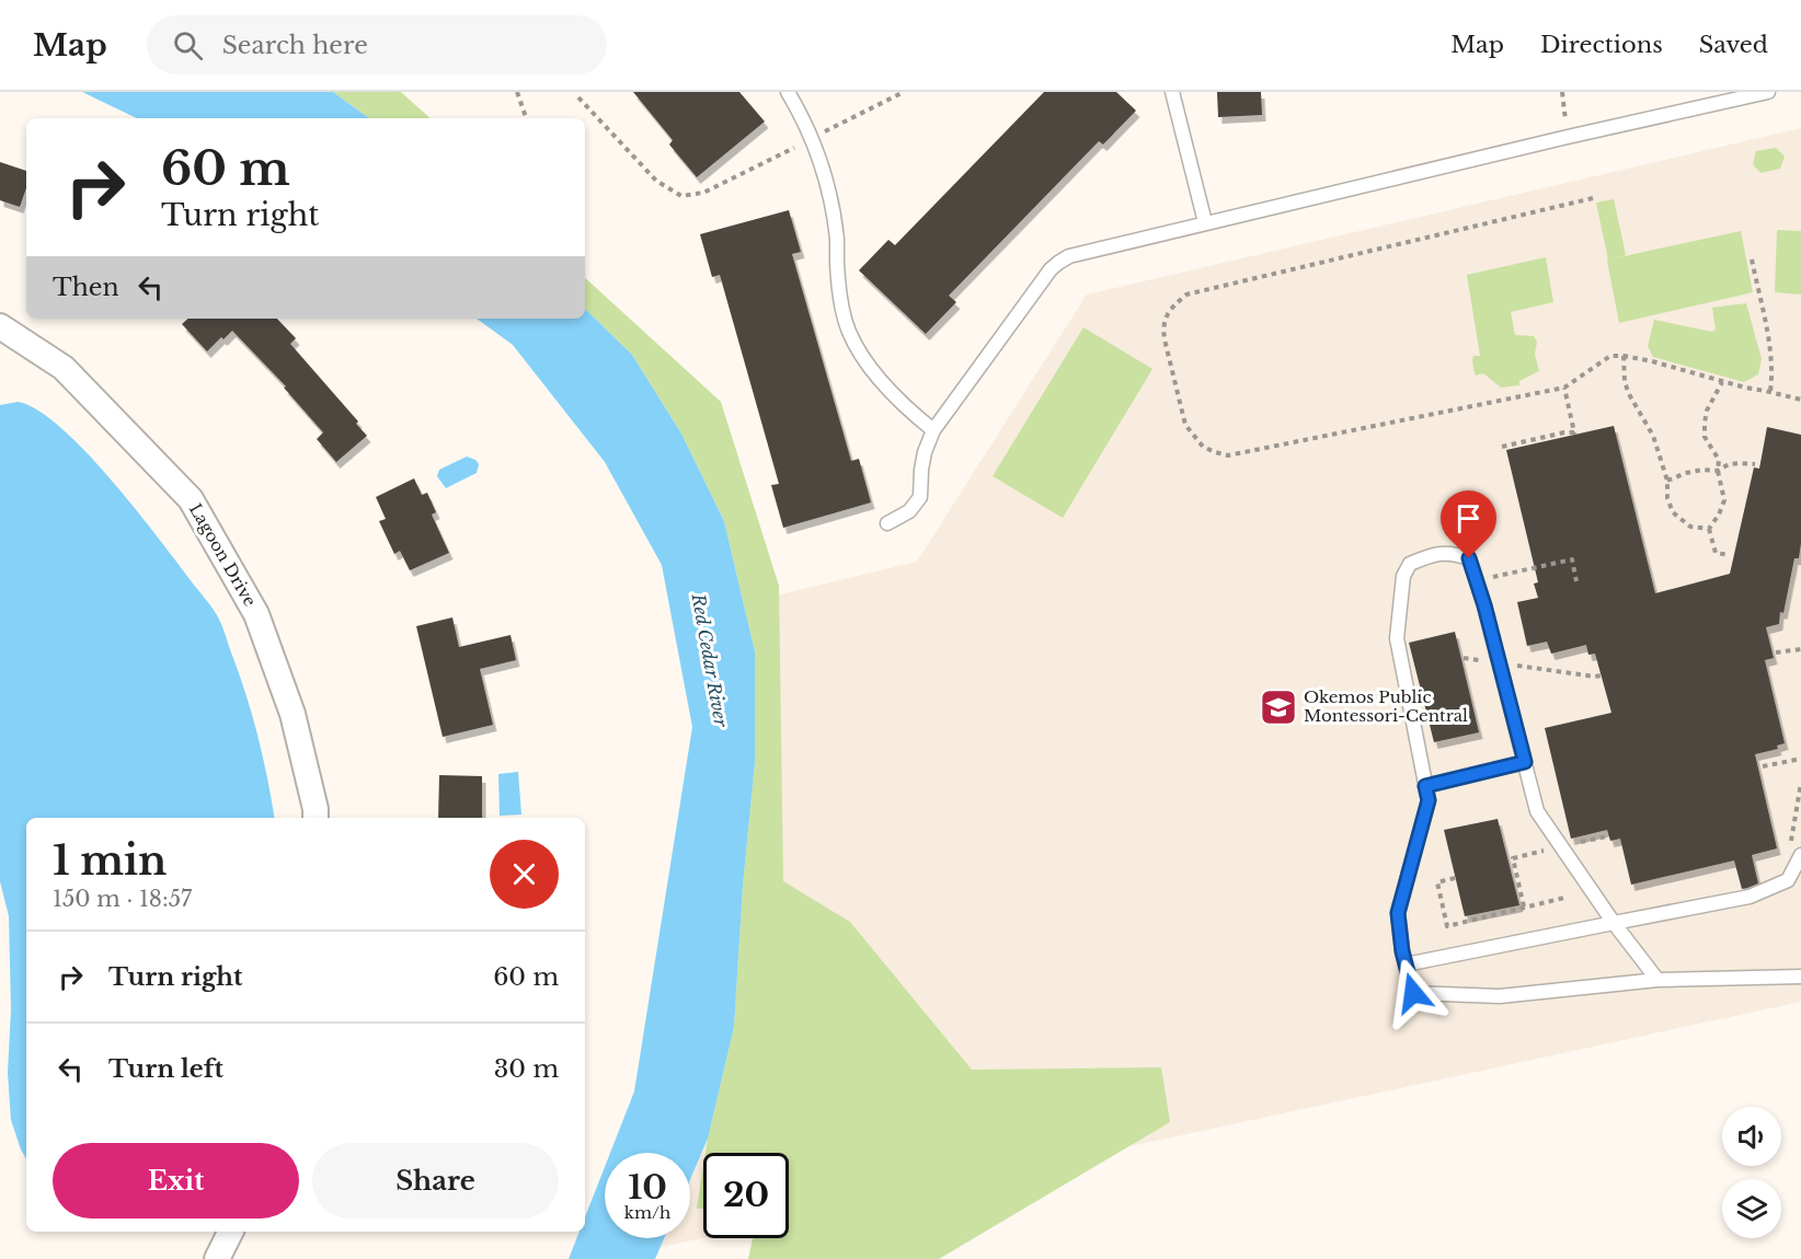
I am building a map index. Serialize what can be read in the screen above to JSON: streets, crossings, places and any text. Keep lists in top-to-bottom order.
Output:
{
  "streets": {
    "street": ["Lagoon Drive"]
  },
  "water": ["Red Cedar River"],
  "places": {
    "school or university": ["Okemos Public Montessori-Central"]
  },
  "page": {
    "header": "Map",
    "search": "Search here",
    "nav": ["Map", "Directions", "Saved"],
    "turn": ["60 m", "Turn right"],
    "then": "Then",
    "heading": ["1 min", "150 m · 18:57"],
    "list": [
      {
        "name": "Turn right",
        "value": "60 m"
      },
      {
        "name": "Turn left",
        "value": "30 m"
      }
    ],
    "buttons": ["Exit", "Share"],
    "speed": "10 km/h",
    "limit": "20"
  }
}
